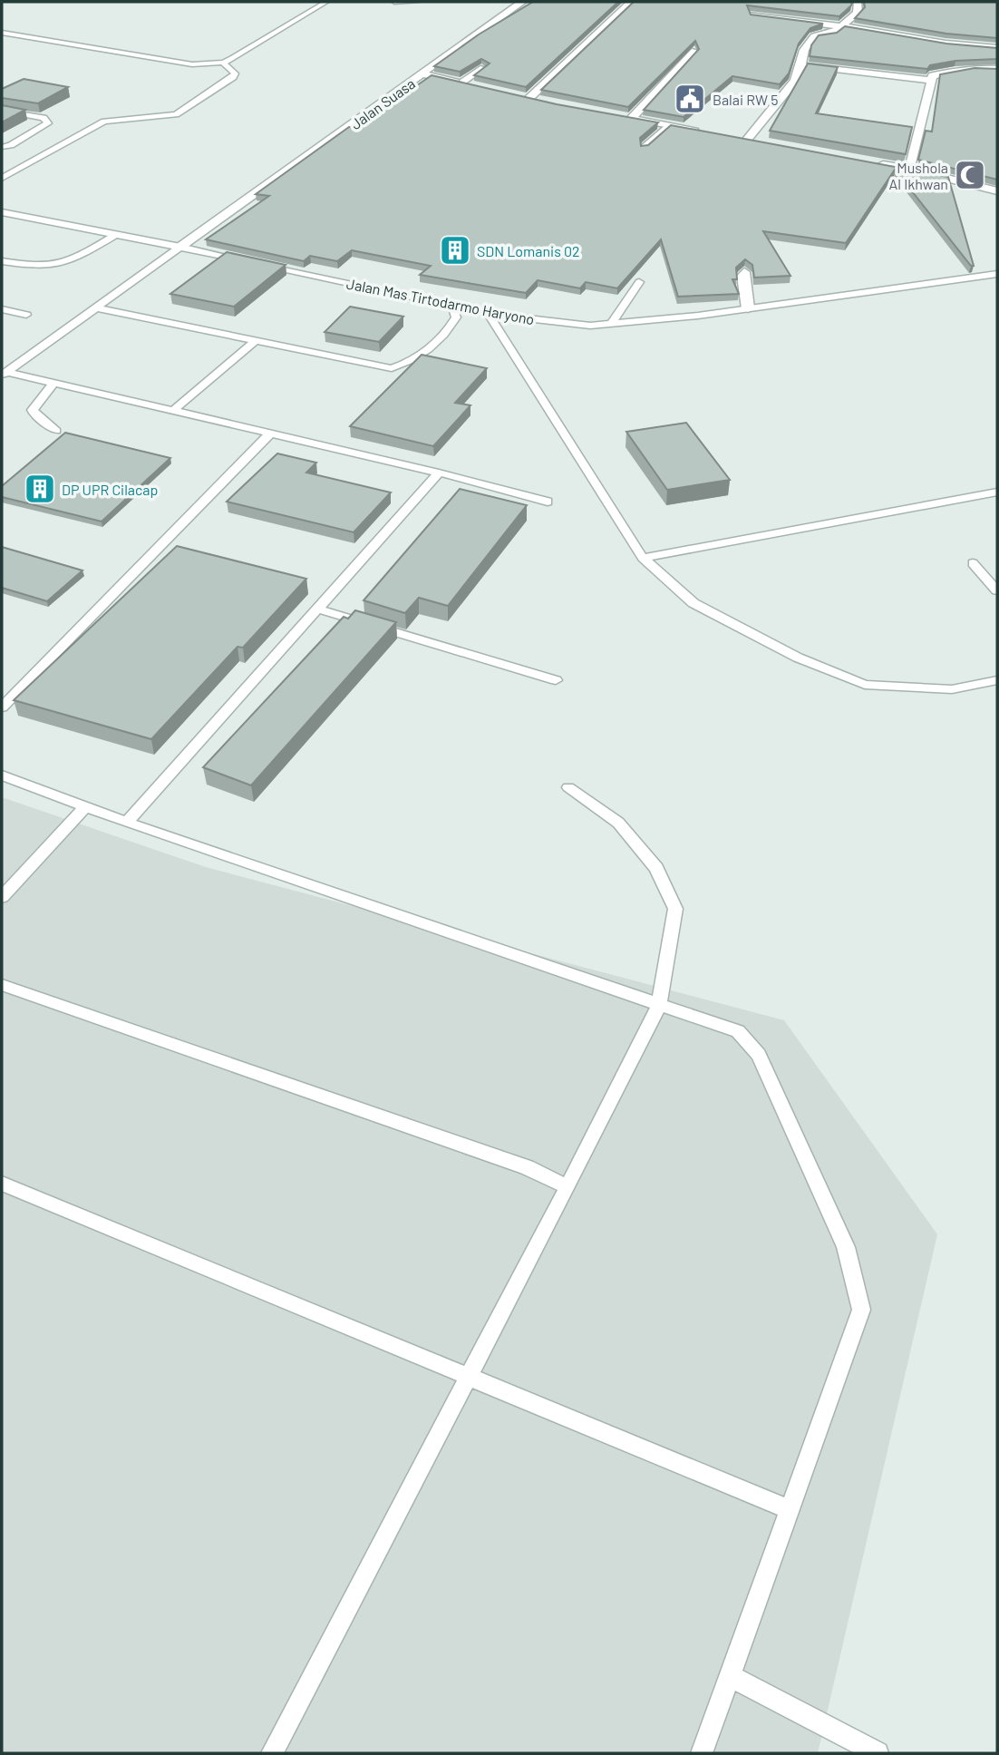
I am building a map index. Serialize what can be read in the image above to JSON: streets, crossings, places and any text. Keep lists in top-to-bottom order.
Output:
{
  "streets": {
    "street": ["Jalan Suasa"],
    "lane": ["Jalan Mas Tirtodarmo Haryono"]
  },
  "crossings": [
    ["Jalan Suasa", "Jalan Mas Tirtodarmo Haryono"]
  ],
  "places": {
    "public building": ["Balai RW 5"],
    "mosque": ["Mushola Al Ikhwan"],
    "building": ["SDN Lomanis 02", "DP UPR Cilacap"]
  }
}
